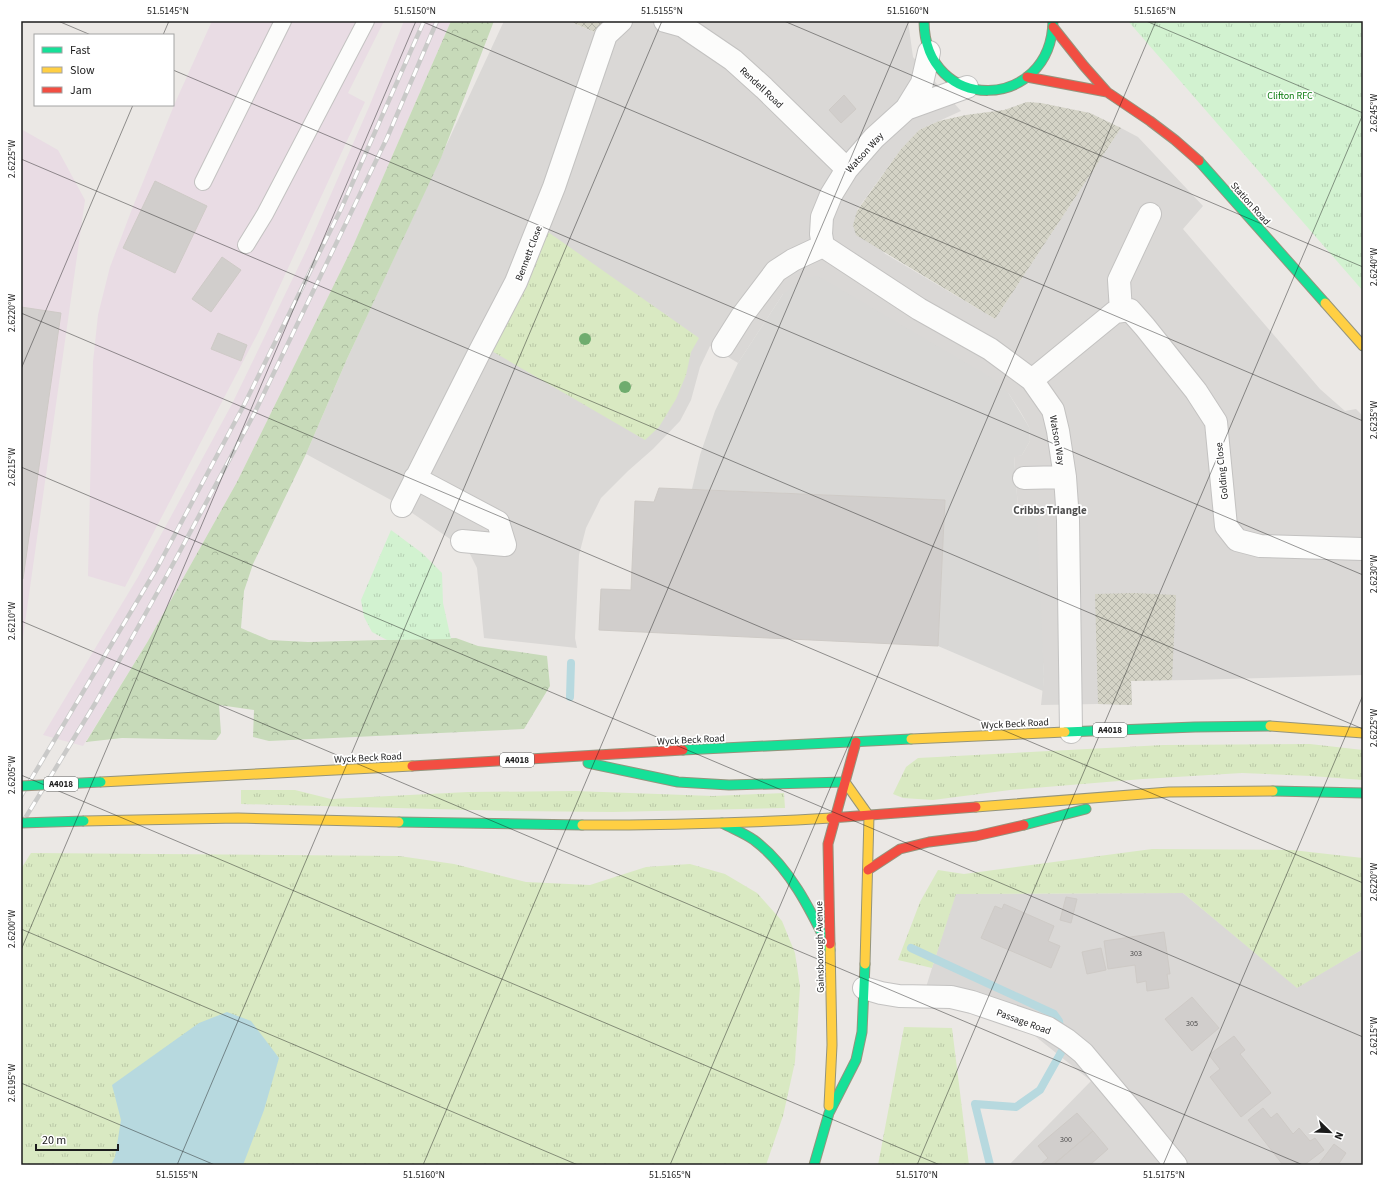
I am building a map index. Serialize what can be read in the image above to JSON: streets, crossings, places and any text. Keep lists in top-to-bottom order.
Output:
{
  "streets": {
    "main road": [
      "Station Road",
      "Wyck Beck Road",
      "A4018",
      "Gainsborough Avenue"
    ],
    "street": [
      "Rendell Road",
      "Watson Way",
      "Bennett Close",
      "Golding Close",
      "Passage Road"
    ]
  },
  "crossings": [
    ["Rendell Road", "Watson Way"],
    ["Watson Way", "Station Road"],
    ["Watson Way", "Wyck Beck Road"],
    ["Wyck Beck Road", "Gainsborough Avenue"],
    ["Gainsborough Avenue", "Passage Road"]
  ],
  "districts": ["Cribbs Triangle"],
  "parks": ["Clifton RFC"],
  "house_numbers": ["303", "305", "300"],
  "legend": ["Fast", "Slow", "Jam"],
  "scale_bar": "20 m",
  "north": "bottom right",
  "coordinates": [
    "51.5145°N",
    "51.5150°N",
    "51.5155°N",
    "51.5160°N",
    "51.5165°N",
    "2.6245°W",
    "2.6225°W",
    "2.6240°W",
    "2.6220°W",
    "2.6235°W",
    "2.6215°W",
    "2.6230°W",
    "2.6210°W",
    "2.6205°W",
    "2.6200°W",
    "2.6195°W",
    "51.5170°N",
    "51.5175°N"
  ]
}
